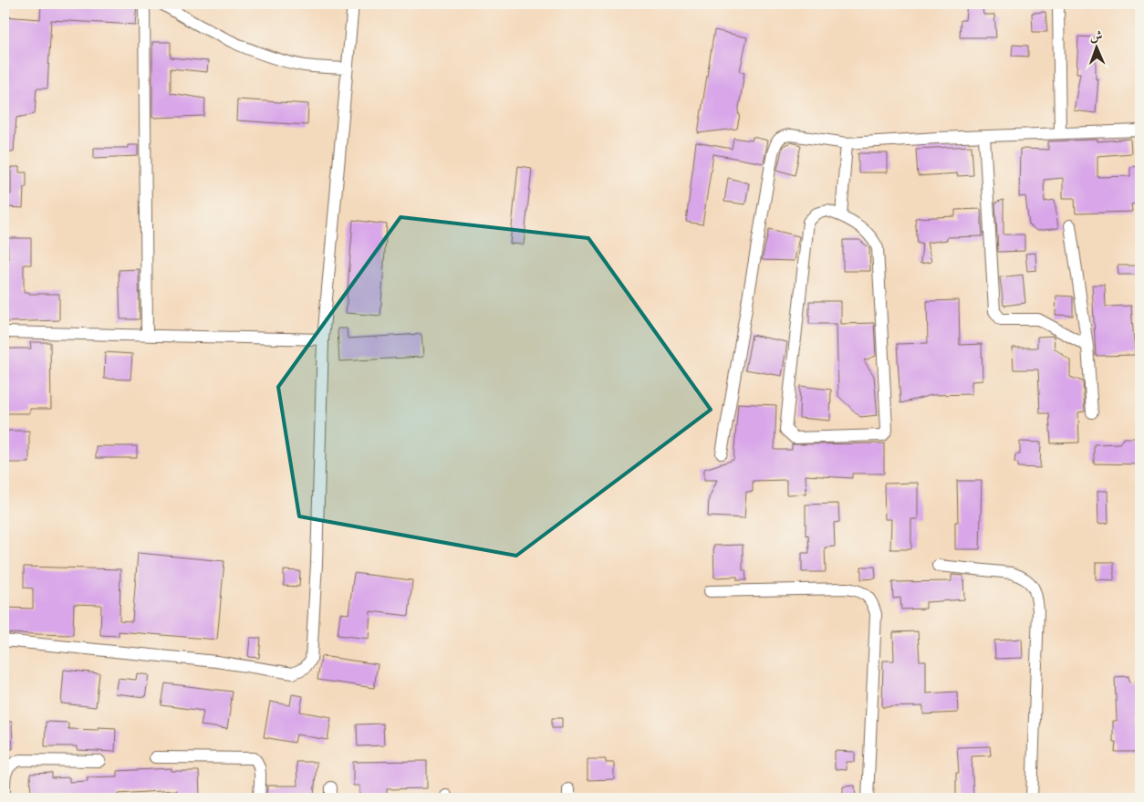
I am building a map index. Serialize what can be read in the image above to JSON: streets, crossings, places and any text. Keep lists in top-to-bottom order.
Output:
{
  "north": "top"
}
